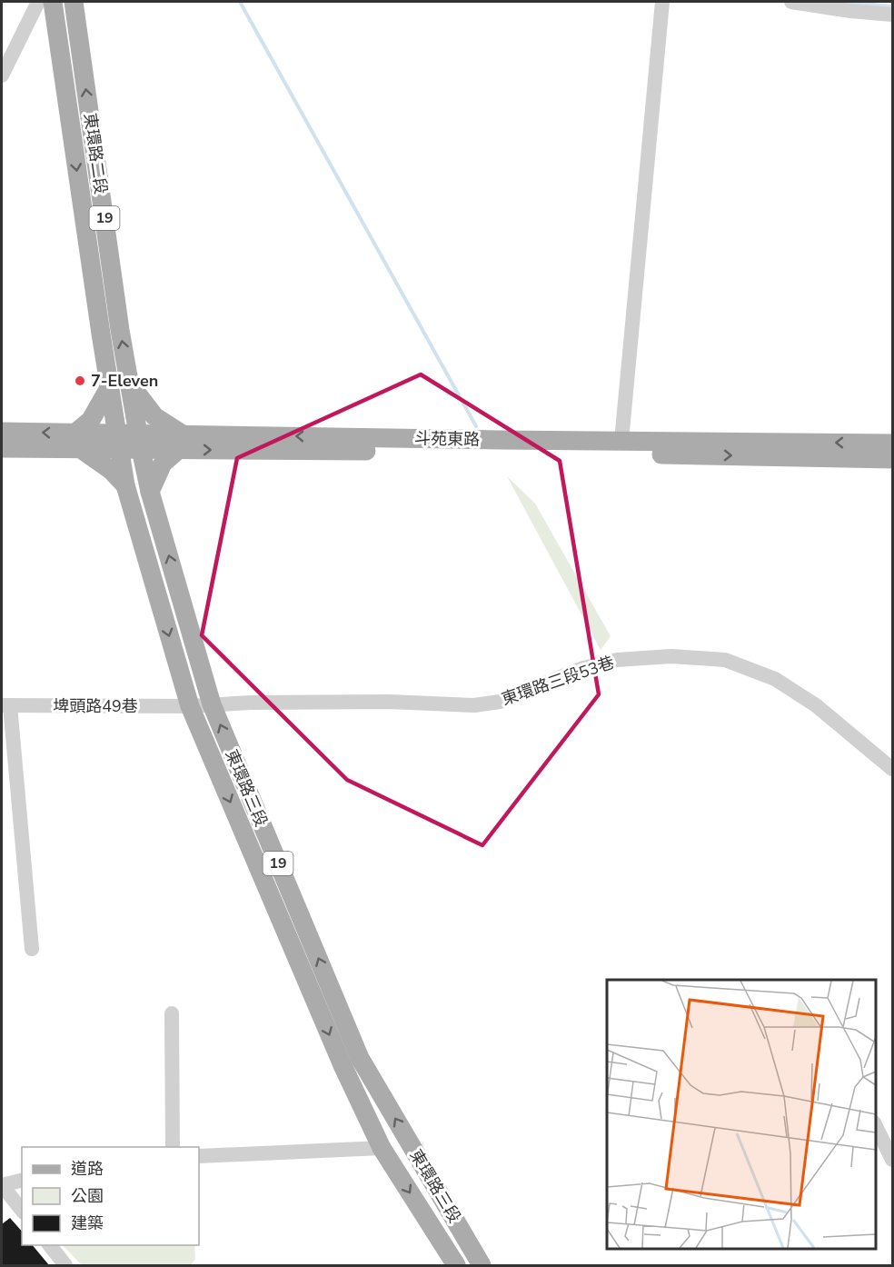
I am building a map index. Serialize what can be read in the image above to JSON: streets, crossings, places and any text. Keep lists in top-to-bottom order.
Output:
{
  "streets": {
    "main road": [
      "東環路二段",
      "19",
      "斗苑東路",
      "東環路三段"
    ],
    "street": ["東環路三段53巷", "埤頭路49巷"]
  },
  "crossings": [
    ["東環路二段", "斗苑東路"],
    ["東環路二段", "東環路三段"],
    ["斗苑東路", "東環路三段"],
    ["東環路三段53巷", "埤頭路49巷"],
    ["東環路三段53巷", "東環路三段"],
    ["埤頭路49巷", "東環路三段"]
  ],
  "places": ["7-Eleven"],
  "legend": ["道路", "公園", "建築"]
}
